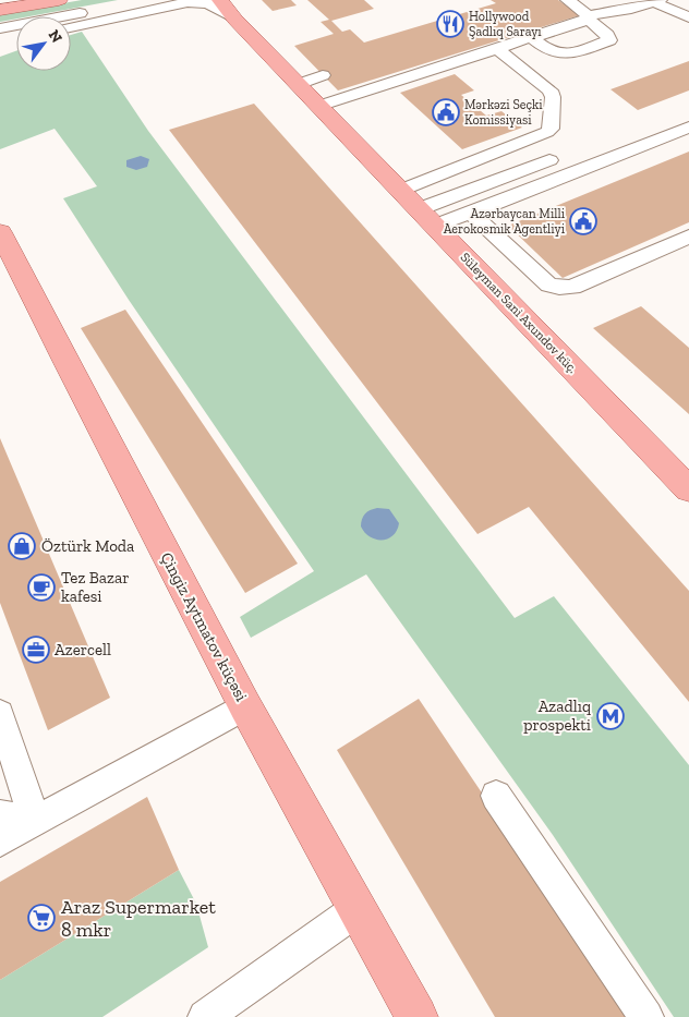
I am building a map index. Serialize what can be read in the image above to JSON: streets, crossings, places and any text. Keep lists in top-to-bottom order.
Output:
{
  "streets": {
    "main road": ["Süleyman Sani Axundov küç.", "Çingiz Aytmatov küçəsi"]
  },
  "places": {
    "restaurant": ["Hollywood Şadlıq Sarayı"],
    "public building": ["Mərkəzi Seçki Komissiyasi", "Azərbaycan Milli Aerokosmik Agentliyi"],
    "shop": ["Öztürk Moda"],
    "cafe": ["Tez Bazar kafesi"],
    "office": ["Azercell"],
    "metro station": ["Azadlıq prospekti"],
    "supermarket": ["Araz Supermarket 8 mkr"]
  },
  "north": "top right"
}
